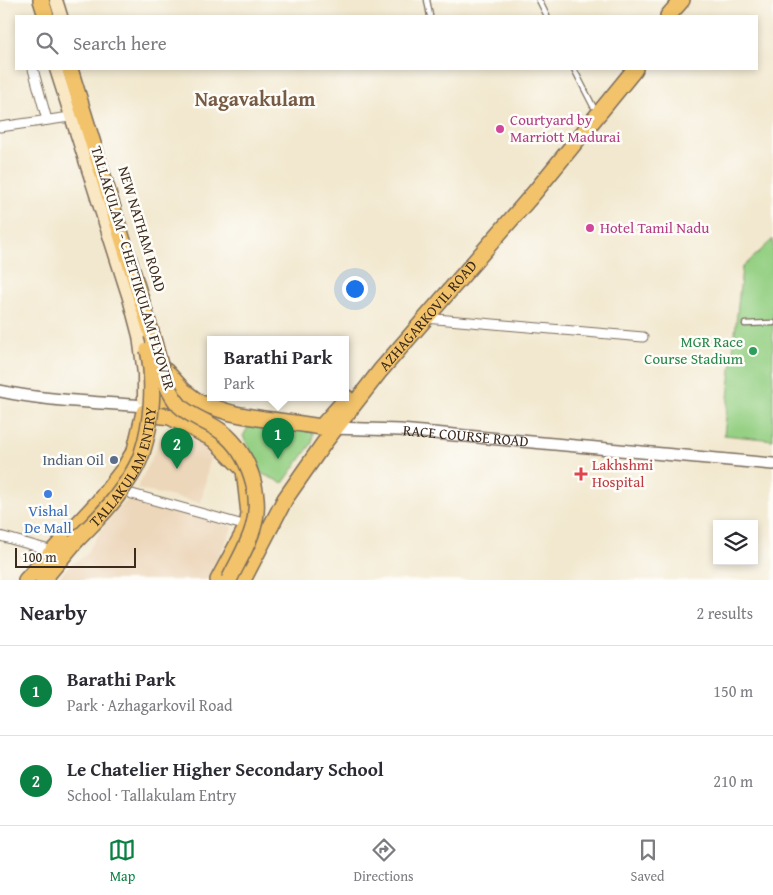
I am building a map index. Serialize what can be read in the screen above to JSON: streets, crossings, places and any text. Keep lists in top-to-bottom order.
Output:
{
  "streets": {
    "main road": [
      "NEW NATHAM ROAD",
      "TALLAKULAM - CHETTIKULAM FLYOVER",
      "AZHAGARKOVIL ROAD",
      "RACE COURSE ROAD",
      "TALLAKULAM ENTRY"
    ]
  },
  "crossings": [
    ["NEW NATHAM ROAD", "RACE COURSE ROAD"],
    ["TALLAKULAM - CHETTIKULAM FLYOVER", "TALLAKULAM ENTRY"],
    ["AZHAGARKOVIL ROAD", "RACE COURSE ROAD"]
  ],
  "districts": ["Nagavakulam"],
  "places": {
    "other": [
      "Courtyard by Marriott Madurai",
      "Hotel Tamil Nadu",
      "MGR Race Course Stadium",
      "Indian Oil",
      "Vishal De Mall"
    ],
    "health": ["Lakhshmi Hospital"]
  },
  "scale_bar": "100 m",
  "page": {
    "search": "Search here",
    "popup": ["Barathi Park", "Park"],
    "pins": ["1", "2"],
    "scale": "100 m",
    "heading": ["Nearby", "2 results"],
    "list": [
      {
        "mark": "1",
        "name": "Barathi Park",
        "note": "Park · Azhagarkovil Road",
        "value": "150 m"
      },
      {
        "mark": "2",
        "name": "Le Chatelier Higher Secondary School",
        "note": "School · Tallakulam Entry",
        "value": "210 m"
      }
    ],
    "nav": ["Map", "Directions", "Saved"]
  }
}
